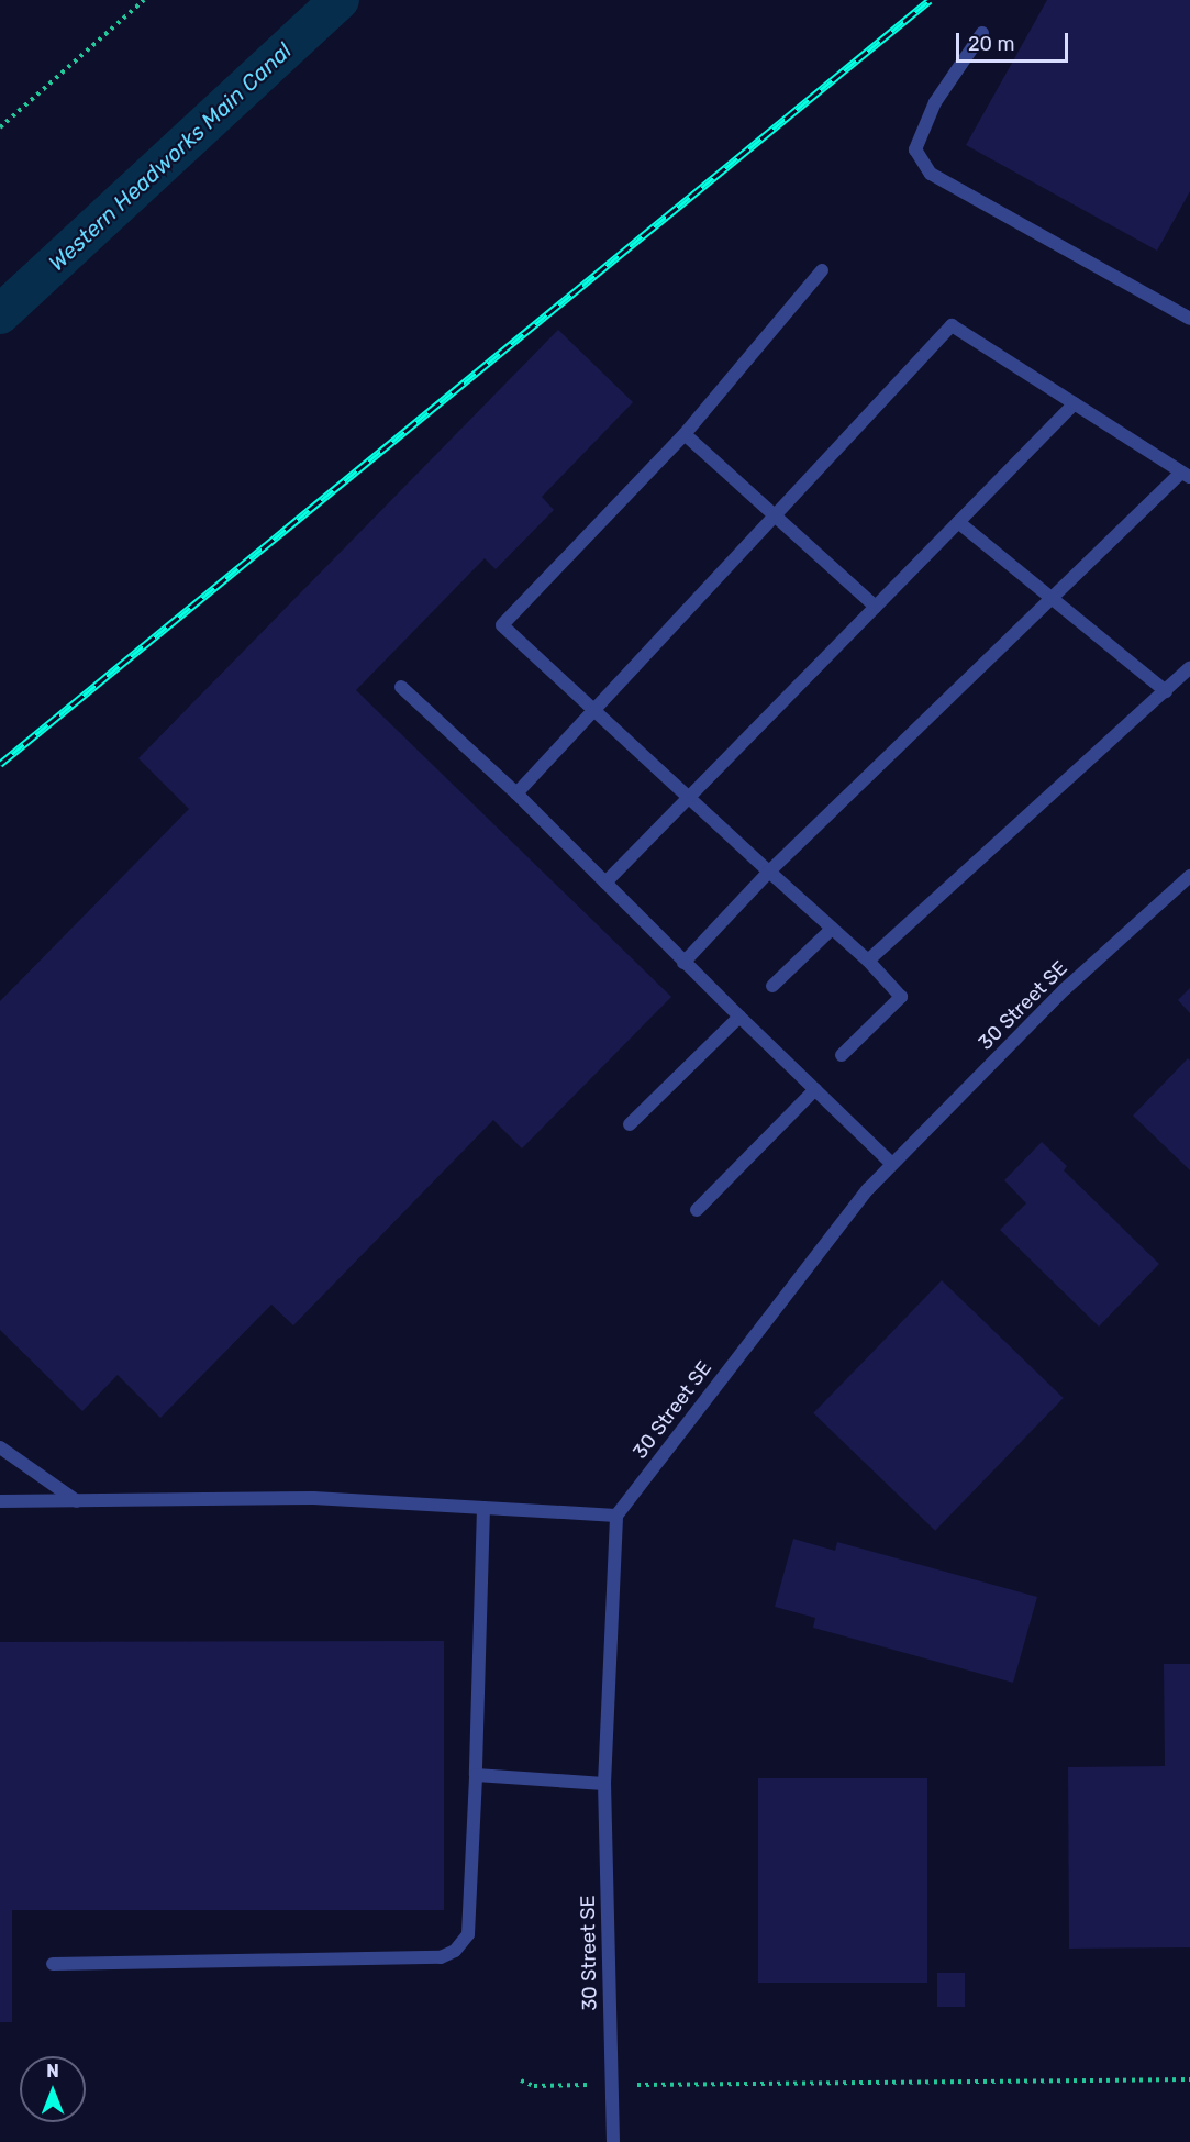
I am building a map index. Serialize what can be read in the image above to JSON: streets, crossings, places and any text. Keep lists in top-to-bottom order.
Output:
{
  "streets": {
    "street": ["30 Street SE"]
  },
  "water": ["Western Headworks Main Canal"],
  "scale_bar": "20 m",
  "north": "top"
}
